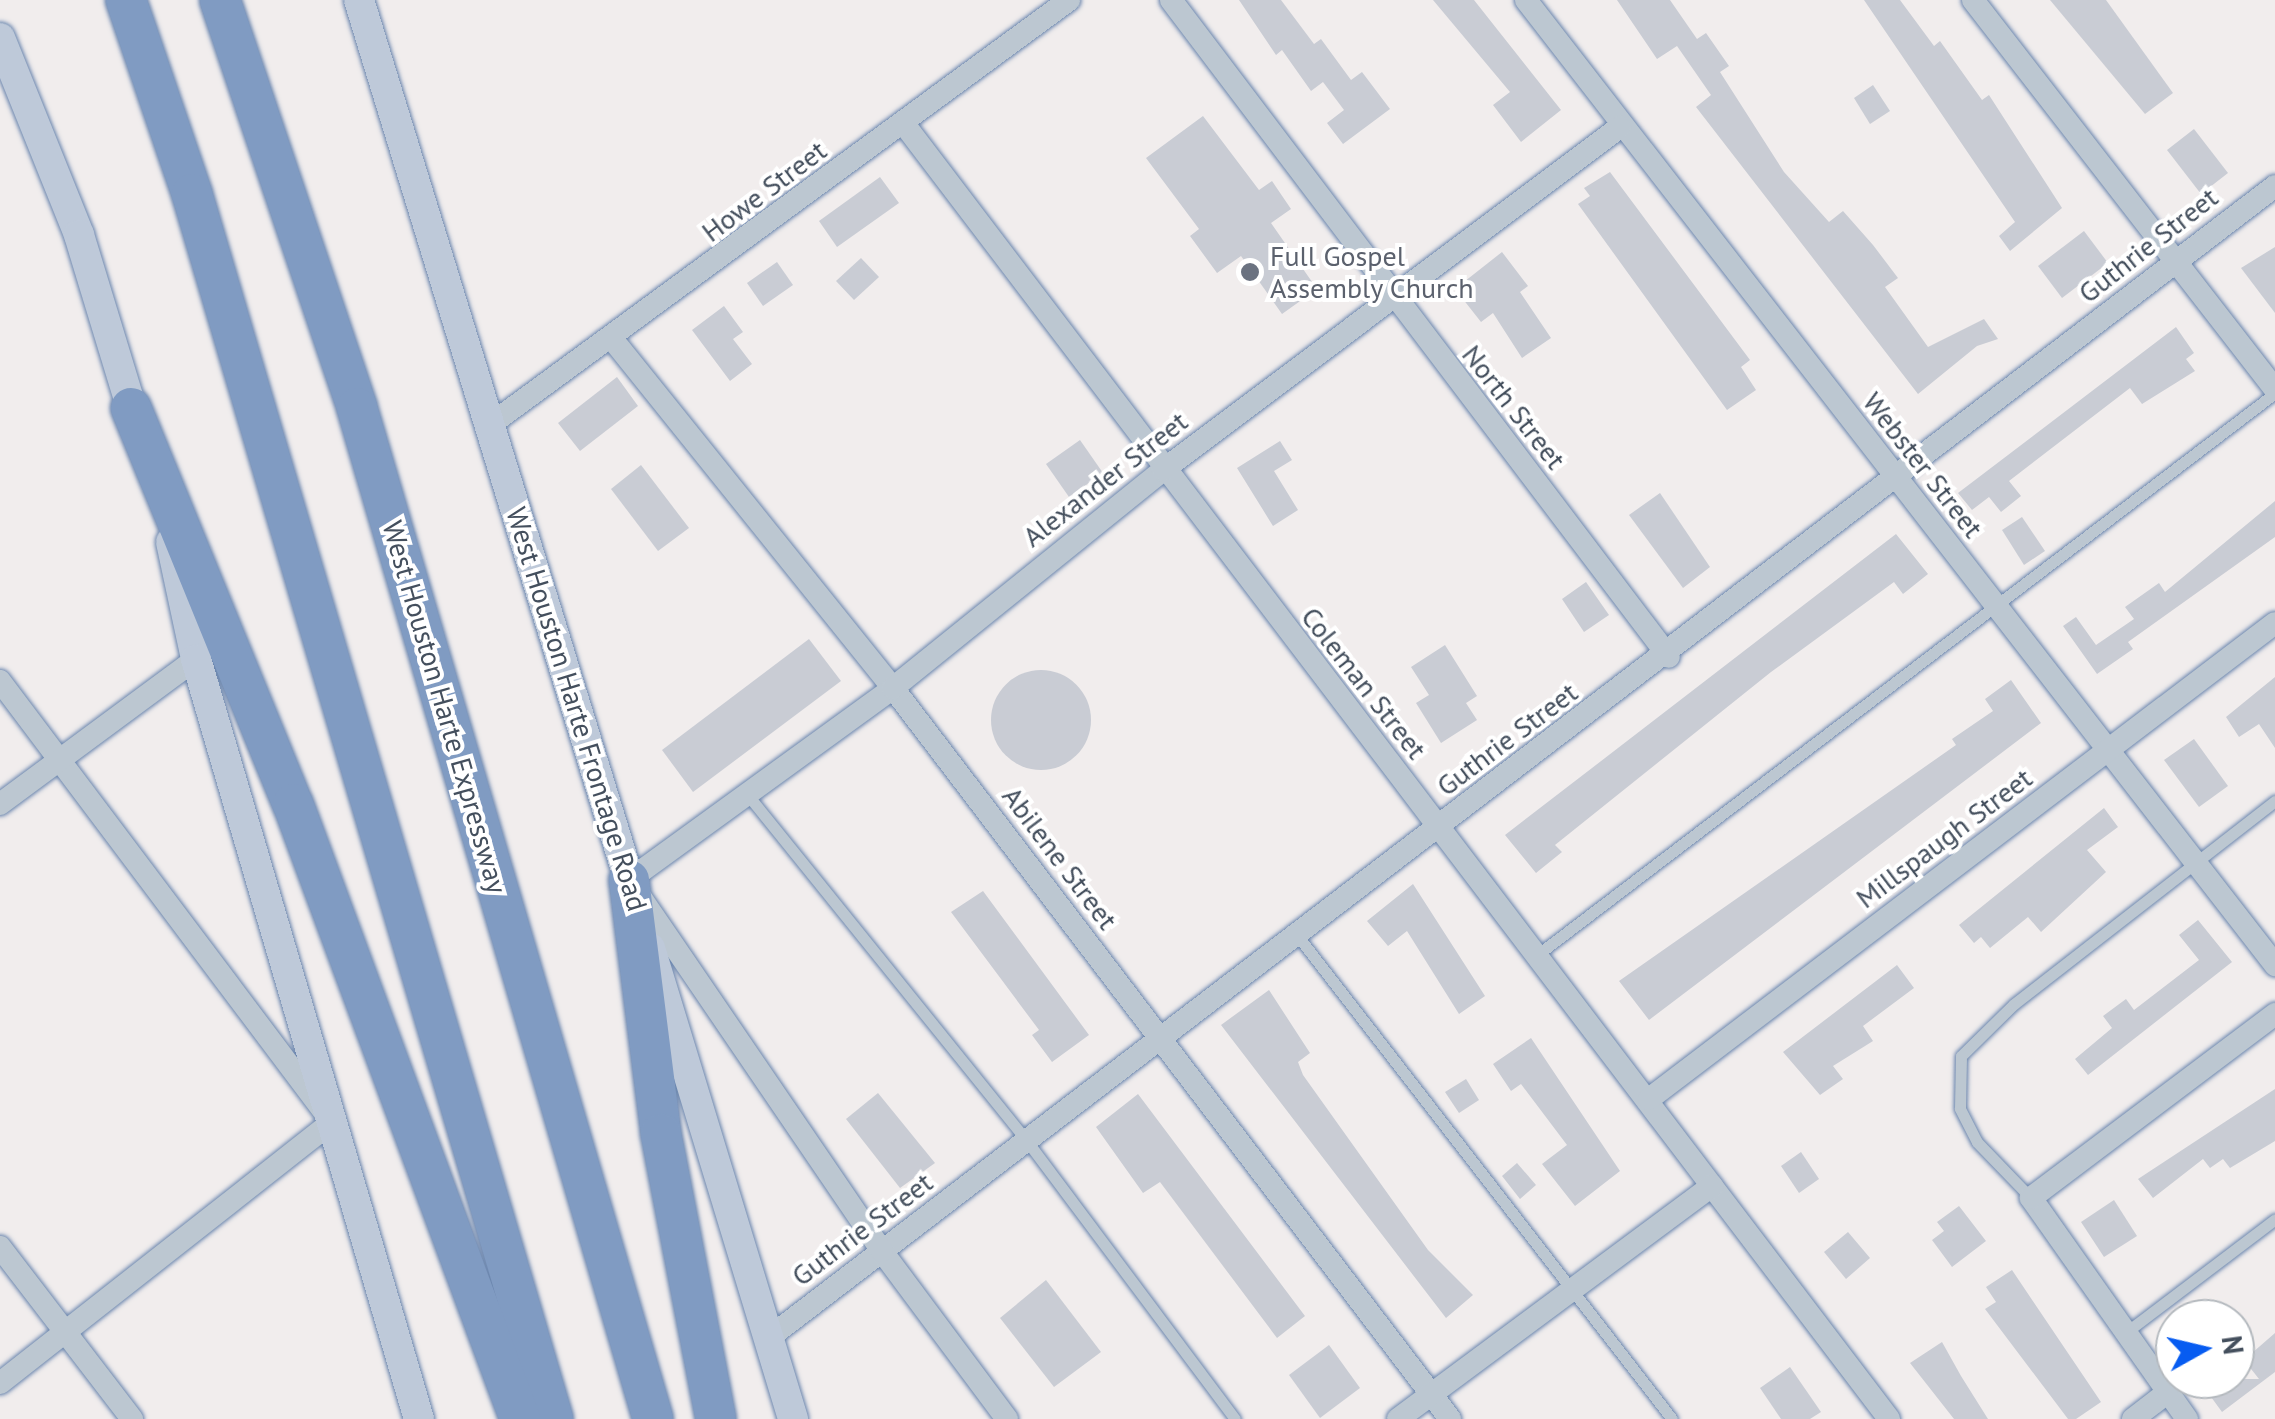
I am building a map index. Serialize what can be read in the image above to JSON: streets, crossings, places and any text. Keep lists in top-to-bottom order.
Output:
{
  "streets": {
    "highway": ["West Houston Harte Expressway"],
    "main road": ["West Houston Harte Frontage Road"],
    "street": [
      "Howe Street",
      "Guthrie Street",
      "North Street",
      "Webster Street",
      "Alexander Street",
      "Coleman Street",
      "Millspaugh Street",
      "Abilene Street"
    ]
  },
  "crossings": [
    ["Howe Street", "Coleman Street"],
    ["Howe Street", "West Houston Harte Frontage Road"],
    ["Howe Street", "Abilene Street"],
    ["Guthrie Street", "North Street"],
    ["Guthrie Street", "Webster Street"],
    ["Guthrie Street", "Coleman Street"],
    ["Guthrie Street", "West Houston Harte Frontage Road"],
    ["Guthrie Street", "Abilene Street"],
    ["North Street", "Alexander Street"],
    ["Webster Street", "Alexander Street"],
    ["Webster Street", "Millspaugh Street"],
    ["Alexander Street", "Coleman Street"],
    ["Alexander Street", "West Houston Harte Frontage Road"],
    ["Alexander Street", "Abilene Street"],
    ["Coleman Street", "Millspaugh Street"]
  ],
  "places": ["Full Gospel Assembly Church"],
  "north": "right"
}
